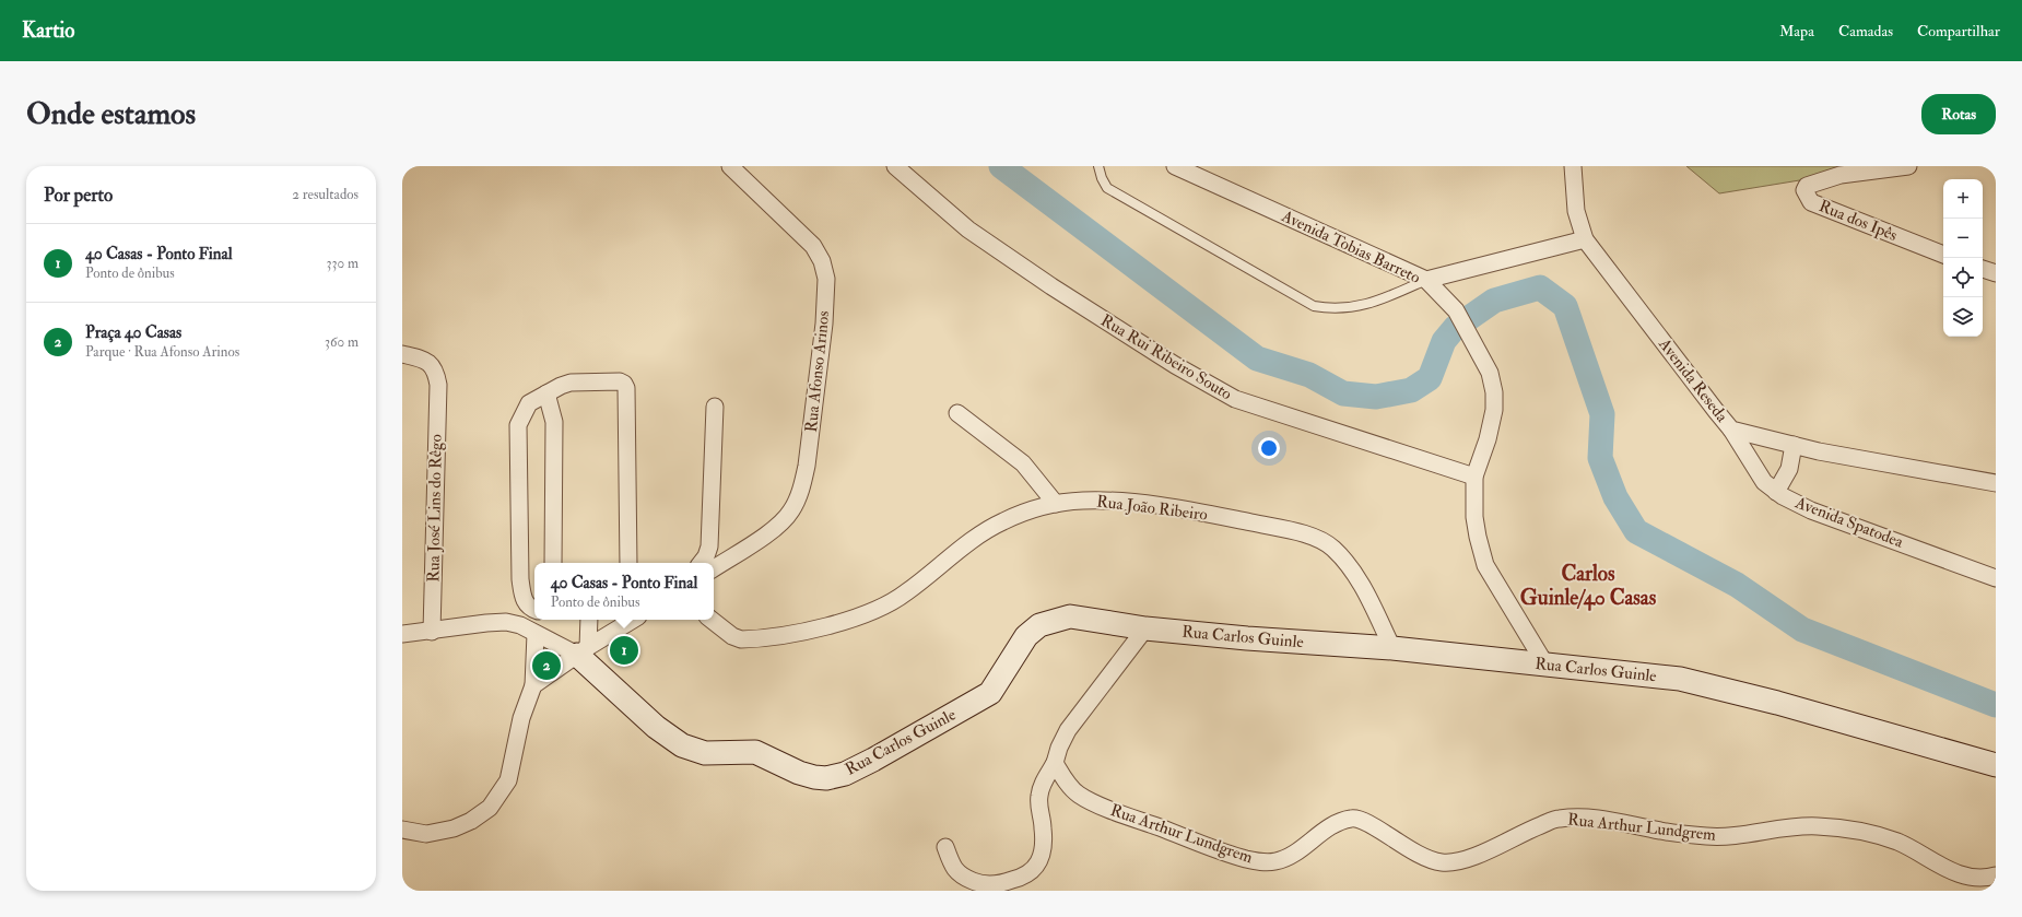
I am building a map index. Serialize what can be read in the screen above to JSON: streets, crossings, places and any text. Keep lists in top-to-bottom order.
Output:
{
  "streets": {
    "street": [
      "Rua dos Ipês",
      "Avenida Tobias Barreto",
      "Rua Rui Ribeiro Souto",
      "Rua Afonso Arinos",
      "Avenida Reseda",
      "Rua José Lins do Rêgo",
      "Rua João Ribeiro",
      "Avenida Spatodea",
      "Rua Carlos Guinle",
      "Rua Arthur Lundgrem"
    ]
  },
  "crossings": [
    ["Avenida Tobias Barreto", "Rua Rui Ribeiro Souto"],
    ["Avenida Tobias Barreto", "Rua Carlos Guinle"],
    ["Avenida Reseda", "Avenida Spatodea"],
    ["Rua João Ribeiro", "Rua Carlos Guinle"]
  ],
  "districts": ["Carlos Guinle/40 Casas"],
  "page": {
    "header": "Kartio",
    "nav": ["Mapa", "Camadas", "Compartilhar"],
    "buttons": "Rotas",
    "title": "Onde estamos",
    "heading": ["Por perto", "2 resultados"],
    "map_buttons": ["+", "−"],
    "list": [
      {
        "mark": "1",
        "name": "40 Casas - Ponto Final",
        "note": "Ponto de ônibus",
        "value": "330 m"
      },
      {
        "mark": "2",
        "name": "Praça 40 Casas",
        "note": "Parque · Rua Afonso Arinos",
        "value": "360 m"
      }
    ],
    "popup": ["40 Casas - Ponto Final", "Ponto de ônibus"],
    "pins": ["1", "2"]
  }
}
